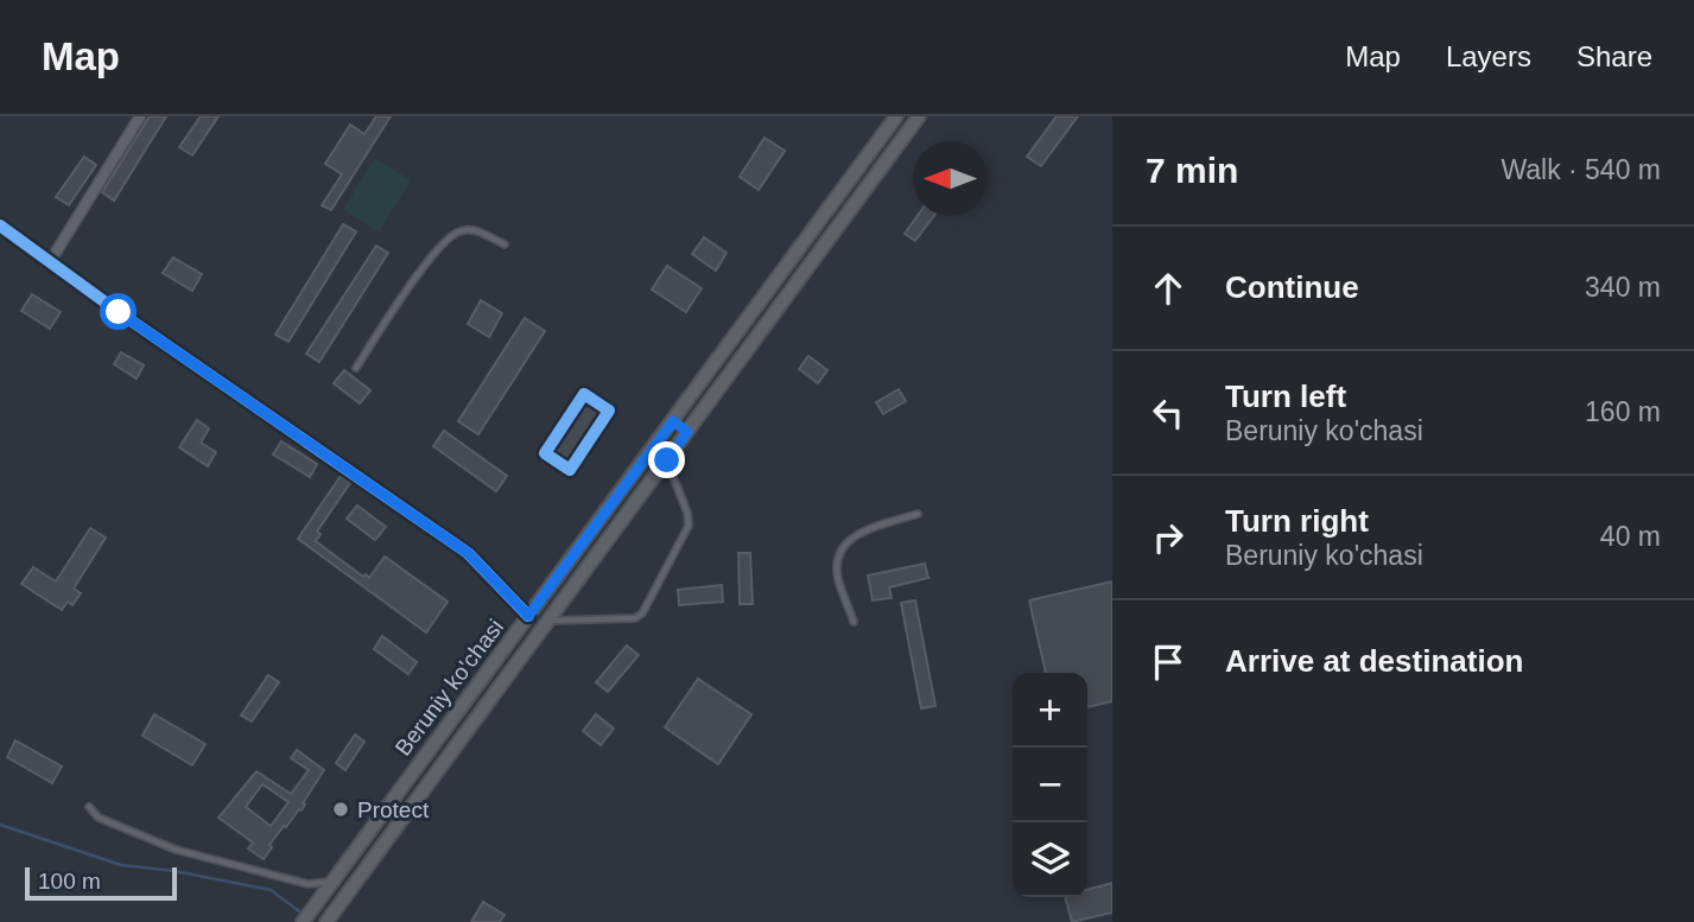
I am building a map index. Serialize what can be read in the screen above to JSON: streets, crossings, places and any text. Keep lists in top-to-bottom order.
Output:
{
  "streets": {
    "main road": ["Beruniy ko'chasi"]
  },
  "places": ["Protect"],
  "scale_bar": "100 m",
  "north": "left",
  "page": {
    "header": "Map",
    "nav": ["Map", "Layers", "Share"],
    "heading": ["7 min", "Walk · 540 m"],
    "list": [
      ["Continue", "340 m"],
      ["Turn left", "Beruniy ko'chasi", "160 m"],
      ["Turn right", "Beruniy ko'chasi", "40 m"],
      "Arrive at destination"
    ],
    "map_buttons": ["+", "−"],
    "scale": "100 m"
  }
}
